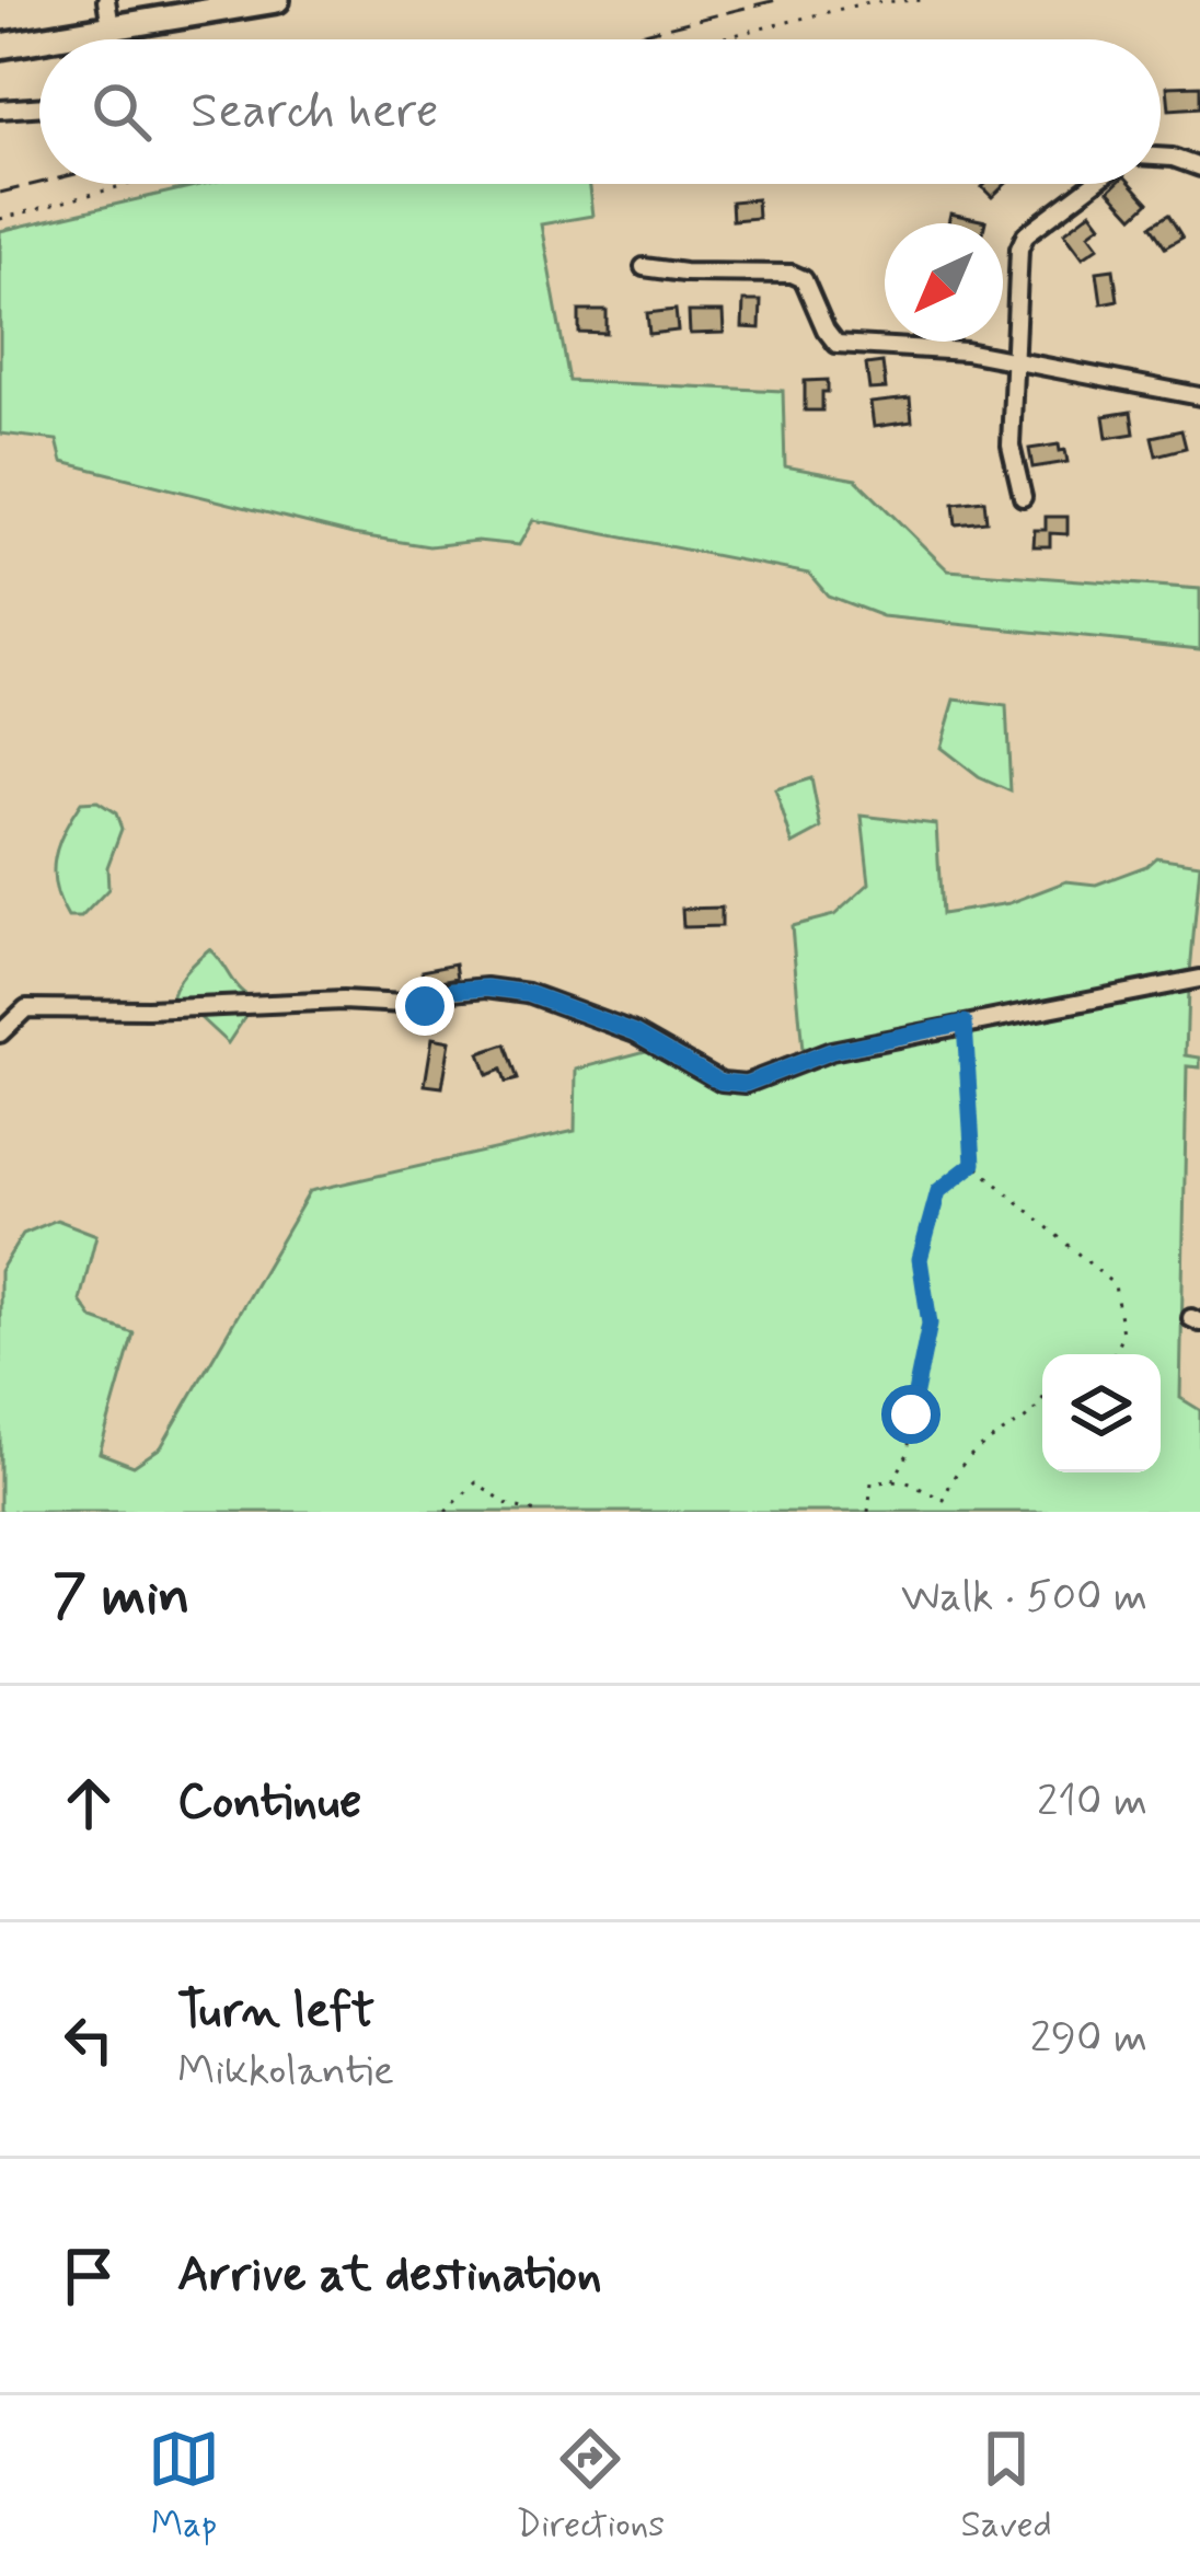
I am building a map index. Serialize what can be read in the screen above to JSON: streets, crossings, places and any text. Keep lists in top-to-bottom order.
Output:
{
  "north": "bottom left",
  "page": {
    "search": "Search here",
    "heading": ["7 min", "Walk · 500 m"],
    "list": [
      ["Continue", "210 m"],
      ["Turn left", "Mikkolantie", "290 m"],
      "Arrive at destination"
    ],
    "nav": ["Map", "Directions", "Saved"]
  }
}
